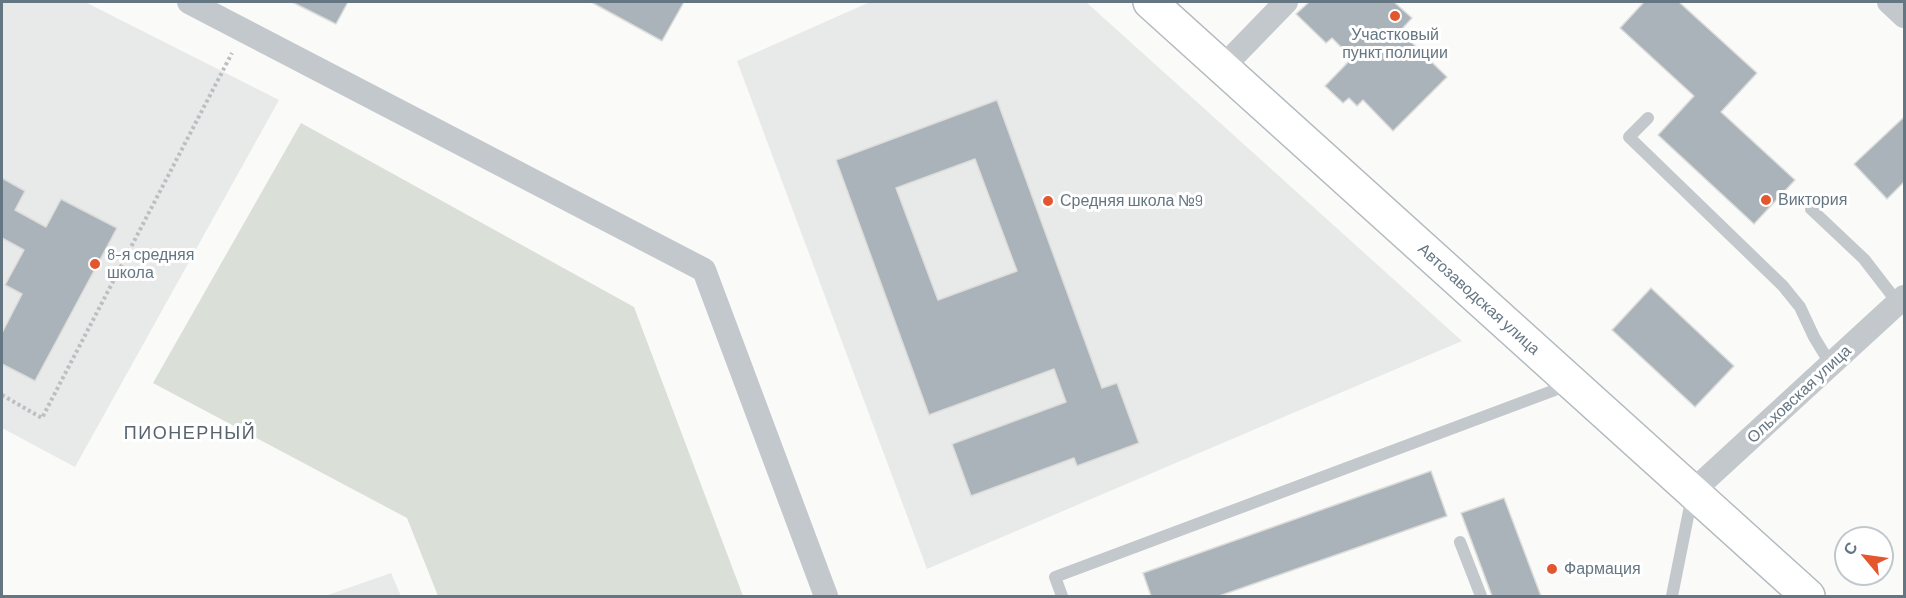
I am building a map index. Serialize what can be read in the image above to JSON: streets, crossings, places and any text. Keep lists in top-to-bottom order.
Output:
{
  "streets": {
    "street": ["Автозаводская улица", "Ольховская улица"]
  },
  "crossings": [
    ["Автозаводская улица", "Ольховская улица"]
  ],
  "districts": ["ПИОНЕРНЫЙ"],
  "places": [
    "Участковый пункт полиции",
    "Виктория",
    "Средняя школа №9",
    "8-я средняя школа",
    "Фармация"
  ],
  "north": "top left"
}
